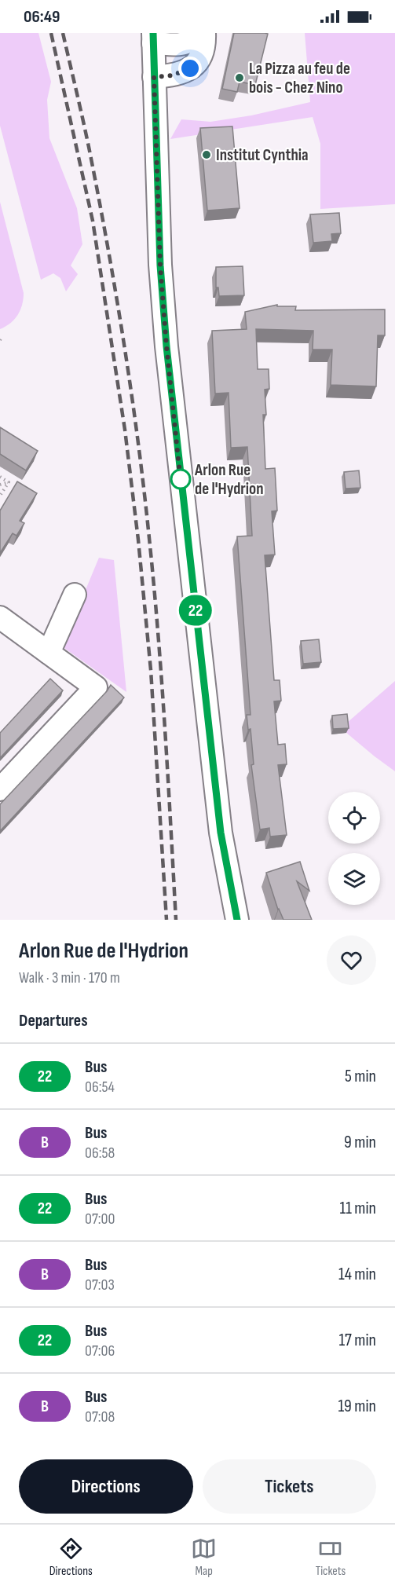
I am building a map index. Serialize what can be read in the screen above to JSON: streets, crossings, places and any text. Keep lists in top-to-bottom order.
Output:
{
  "places": ["La Pizza au feu de bois - Chez Nino", "Institut Cynthia", "Arlon Rue de l'Hydrion"],
  "lines": ["bus line 22"],
  "page": {
    "status": "06:49",
    "on_map": "22",
    "heading": [
      ["Arlon Rue de l'Hydrion", "Walk · 3 min · 170 m"],
      "Departures"
    ],
    "list": [
      {
        "mark": "22",
        "name": "Bus",
        "note": "06:54",
        "value": "5 min"
      },
      {
        "mark": "B",
        "name": "Bus",
        "note": "06:58",
        "value": "9 min"
      },
      {
        "mark": "22",
        "name": "Bus",
        "note": "07:00",
        "value": "11 min"
      },
      {
        "mark": "B",
        "name": "Bus",
        "note": "07:03",
        "value": "14 min"
      },
      {
        "mark": "22",
        "name": "Bus",
        "note": "07:06",
        "value": "17 min"
      },
      {
        "mark": "B",
        "name": "Bus",
        "note": "07:08",
        "value": "19 min"
      }
    ],
    "buttons": ["Directions", "Tickets"],
    "tabs": ["Directions", "Map", "Tickets"]
  }
}
